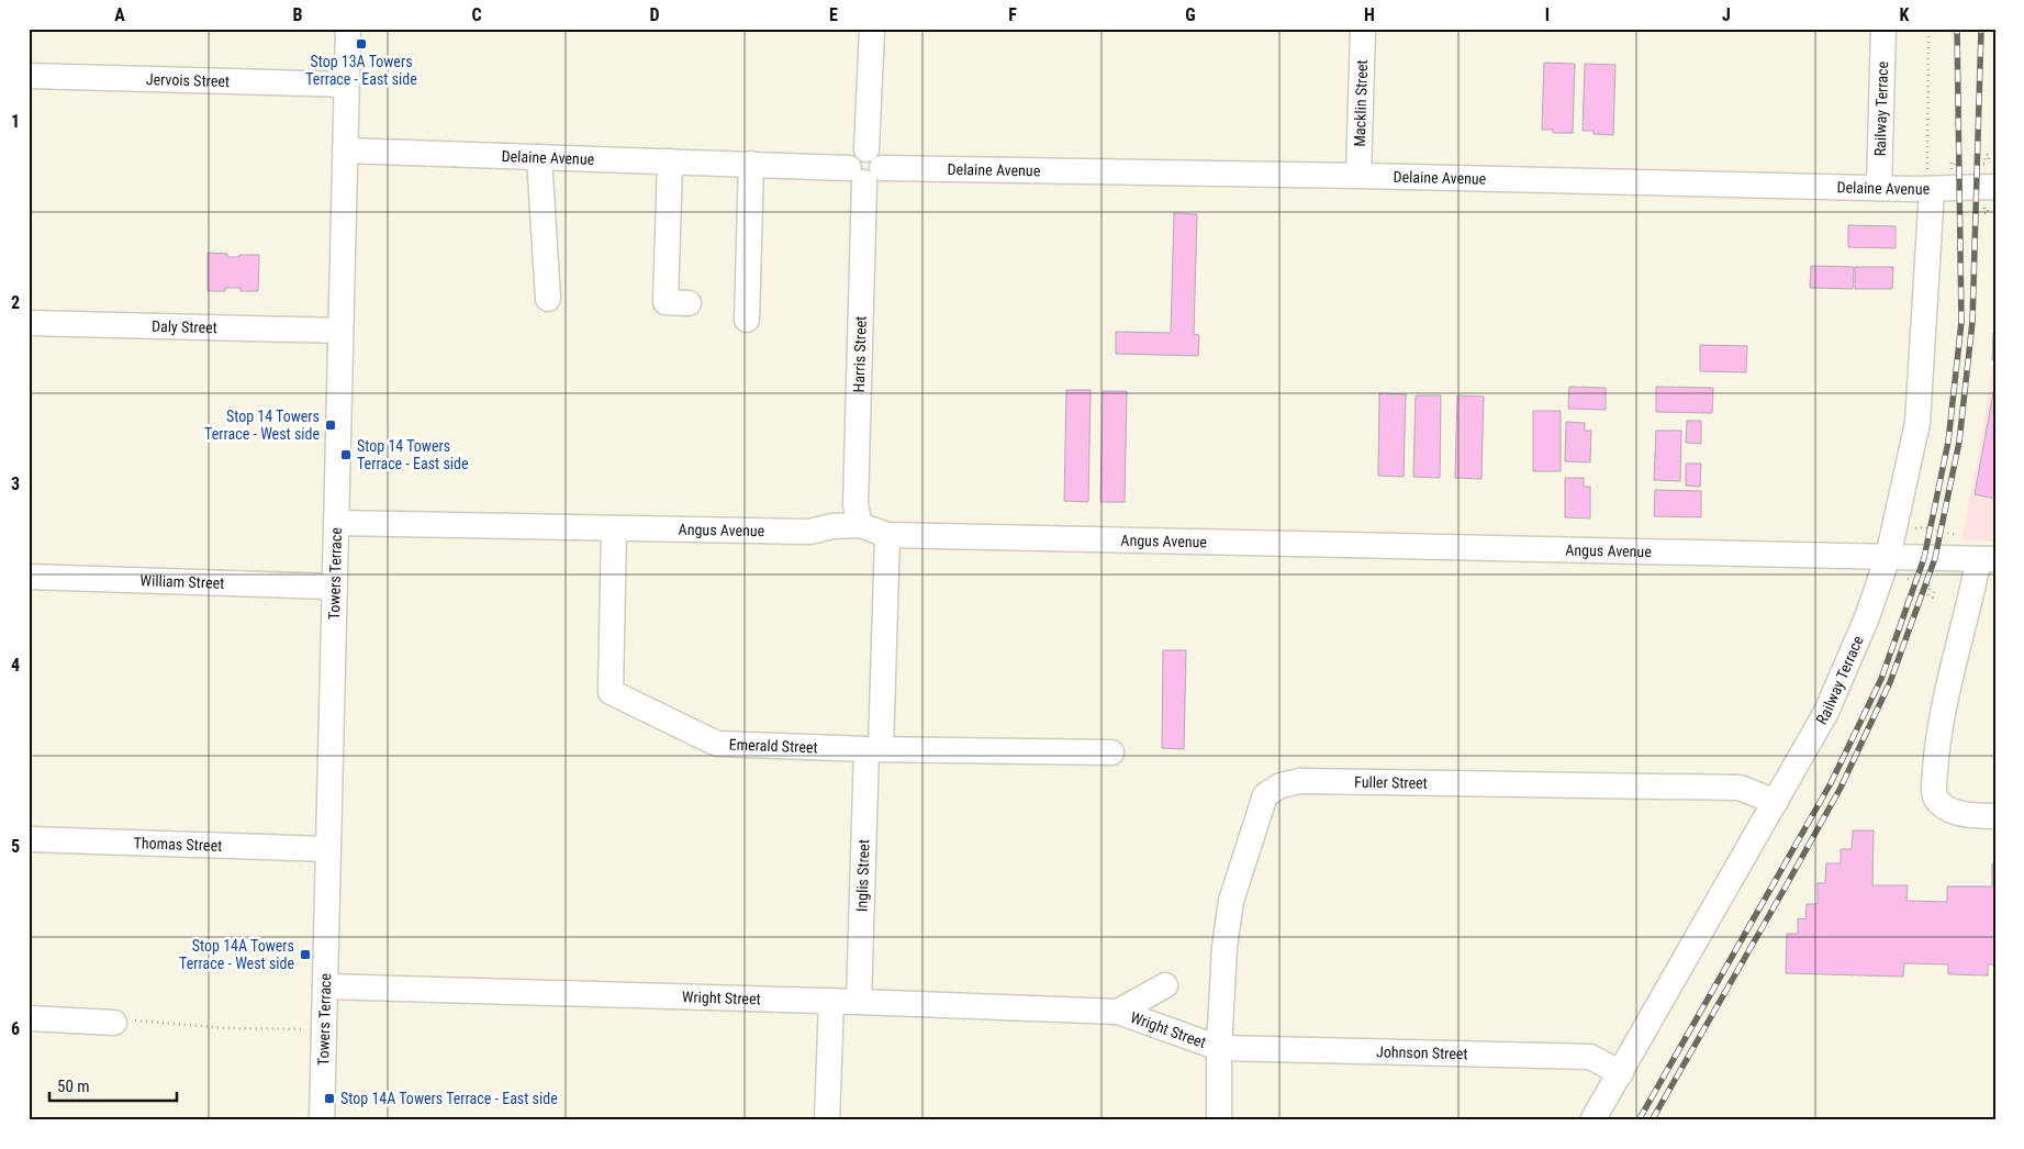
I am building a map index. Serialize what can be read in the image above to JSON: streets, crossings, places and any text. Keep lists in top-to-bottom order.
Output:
{
  "streets": {
    "street": [
      "Jervois Street",
      "Macklin Street",
      "Railway Terrace",
      "Delaine Avenue",
      "Daly Street",
      "Harris Street",
      "Angus Avenue",
      "Towers Terrace",
      "William Street",
      "Emerald Street",
      "Fuller Street",
      "Thomas Street",
      "Inglis Street",
      "Wright Street",
      "Johnson Street"
    ]
  },
  "crossings": [
    ["Jervois Street", "Towers Terrace"],
    ["Macklin Street", "Delaine Avenue"],
    ["Railway Terrace", "Delaine Avenue"],
    ["Railway Terrace", "Angus Avenue"],
    ["Railway Terrace", "Fuller Street"],
    ["Railway Terrace", "Johnson Street"],
    ["Delaine Avenue", "Harris Street"],
    ["Delaine Avenue", "Towers Terrace"],
    ["Daly Street", "Towers Terrace"],
    ["Harris Street", "Angus Avenue"],
    ["Angus Avenue", "Towers Terrace"],
    ["Angus Avenue", "Emerald Street"],
    ["Angus Avenue", "Inglis Street"],
    ["Towers Terrace", "William Street"],
    ["Towers Terrace", "Thomas Street"],
    ["Towers Terrace", "Wright Street"],
    ["Emerald Street", "Inglis Street"],
    ["Fuller Street", "Wright Street"],
    ["Fuller Street", "Johnson Street"],
    ["Inglis Street", "Wright Street"],
    ["Wright Street", "Johnson Street"]
  ],
  "places": {
    "transit": [
      "Stop 13A Towers Terrace - East side",
      "Stop 14 Towers Terrace - West side",
      "Stop 14 Towers Terrace - East side",
      "Stop 14A Towers Terrace - West side",
      "Stop 14A Towers Terrace - East side"
    ]
  },
  "scale_bar": "50 m",
  "grid": {
    "columns": [
      "A",
      "B",
      "C",
      "D",
      "E",
      "F",
      "G",
      "H",
      "I",
      "J",
      "K"
    ],
    "rows": [
      "1",
      "2",
      "3",
      "4",
      "5",
      "6"
    ]
  }
}
